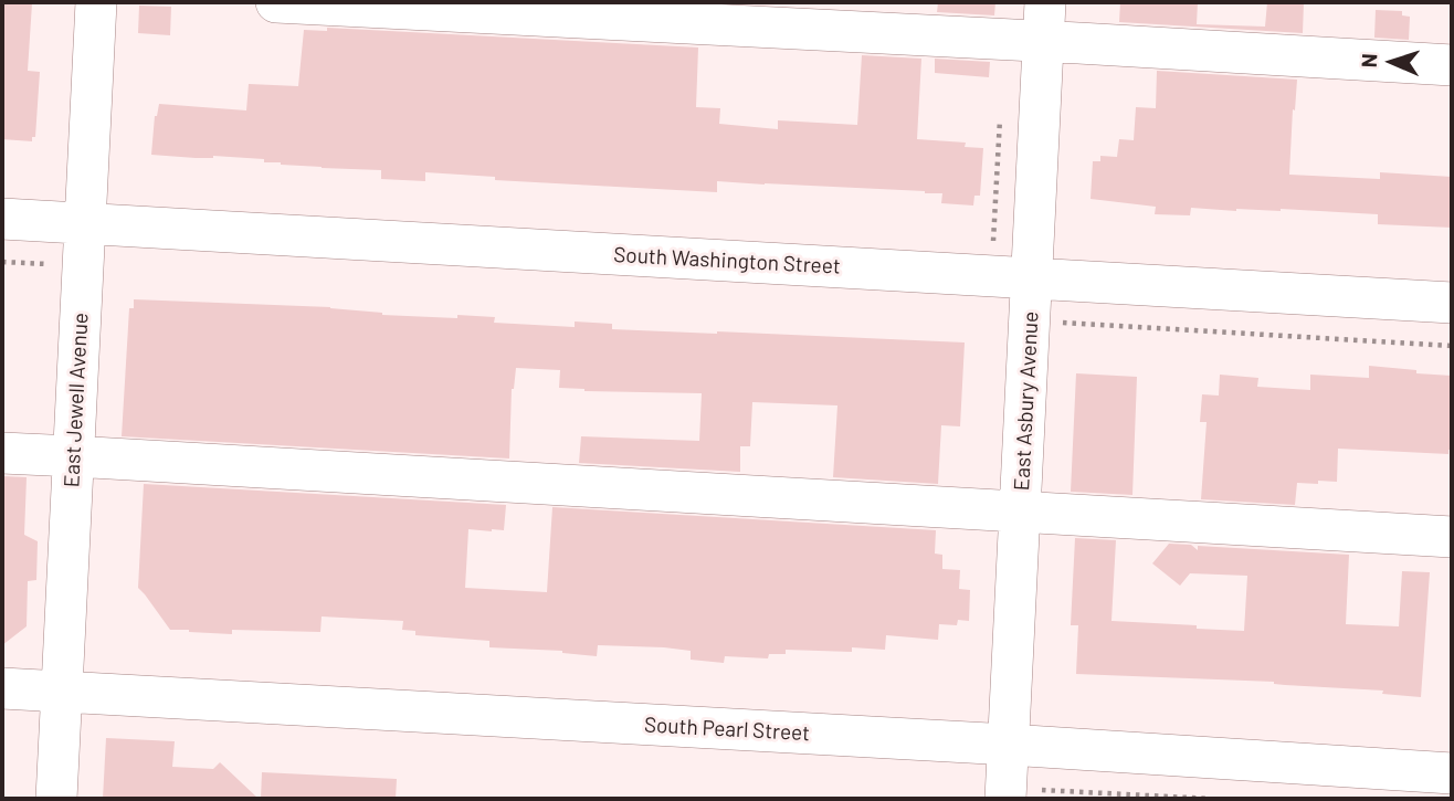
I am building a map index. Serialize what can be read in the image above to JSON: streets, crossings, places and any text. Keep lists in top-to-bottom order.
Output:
{
  "streets": {
    "street": [
      "South Washington Street",
      "East Jewell Avenue",
      "East Asbury Avenue",
      "South Pearl Street"
    ]
  },
  "crossings": [
    ["South Washington Street", "East Jewell Avenue"],
    ["South Washington Street", "East Asbury Avenue"],
    ["East Jewell Avenue", "South Pearl Street"],
    ["East Asbury Avenue", "South Pearl Street"]
  ],
  "north": "left"
}
